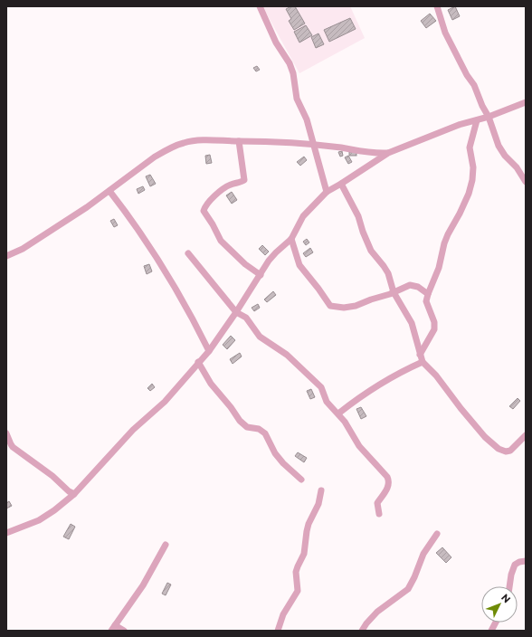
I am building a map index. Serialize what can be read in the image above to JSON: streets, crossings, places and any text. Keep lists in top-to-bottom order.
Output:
{
  "north": "top right"
}
